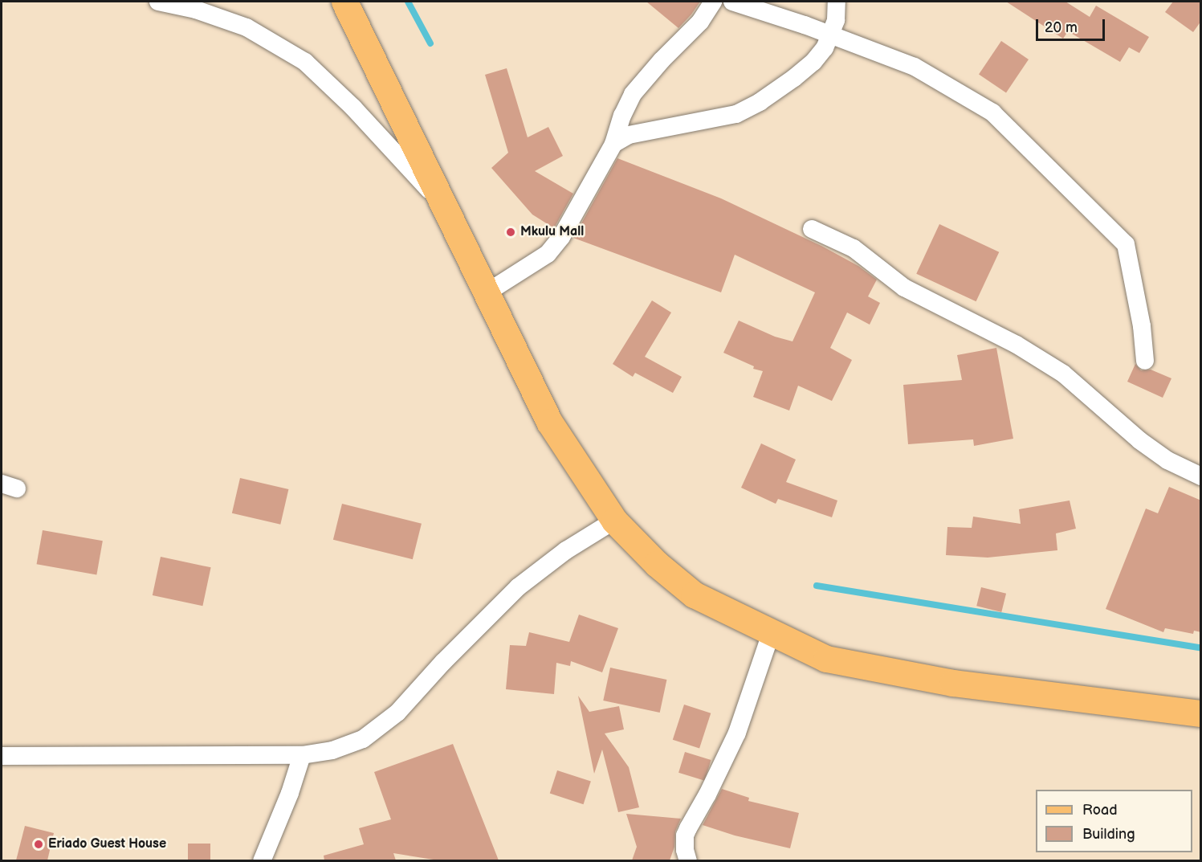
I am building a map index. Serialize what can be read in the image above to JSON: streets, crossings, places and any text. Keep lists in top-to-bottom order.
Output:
{
  "places": ["Mkulu Mall", "Eriado Guest House"],
  "legend": ["Road", "Building"],
  "scale_bar": "20 m"
}
